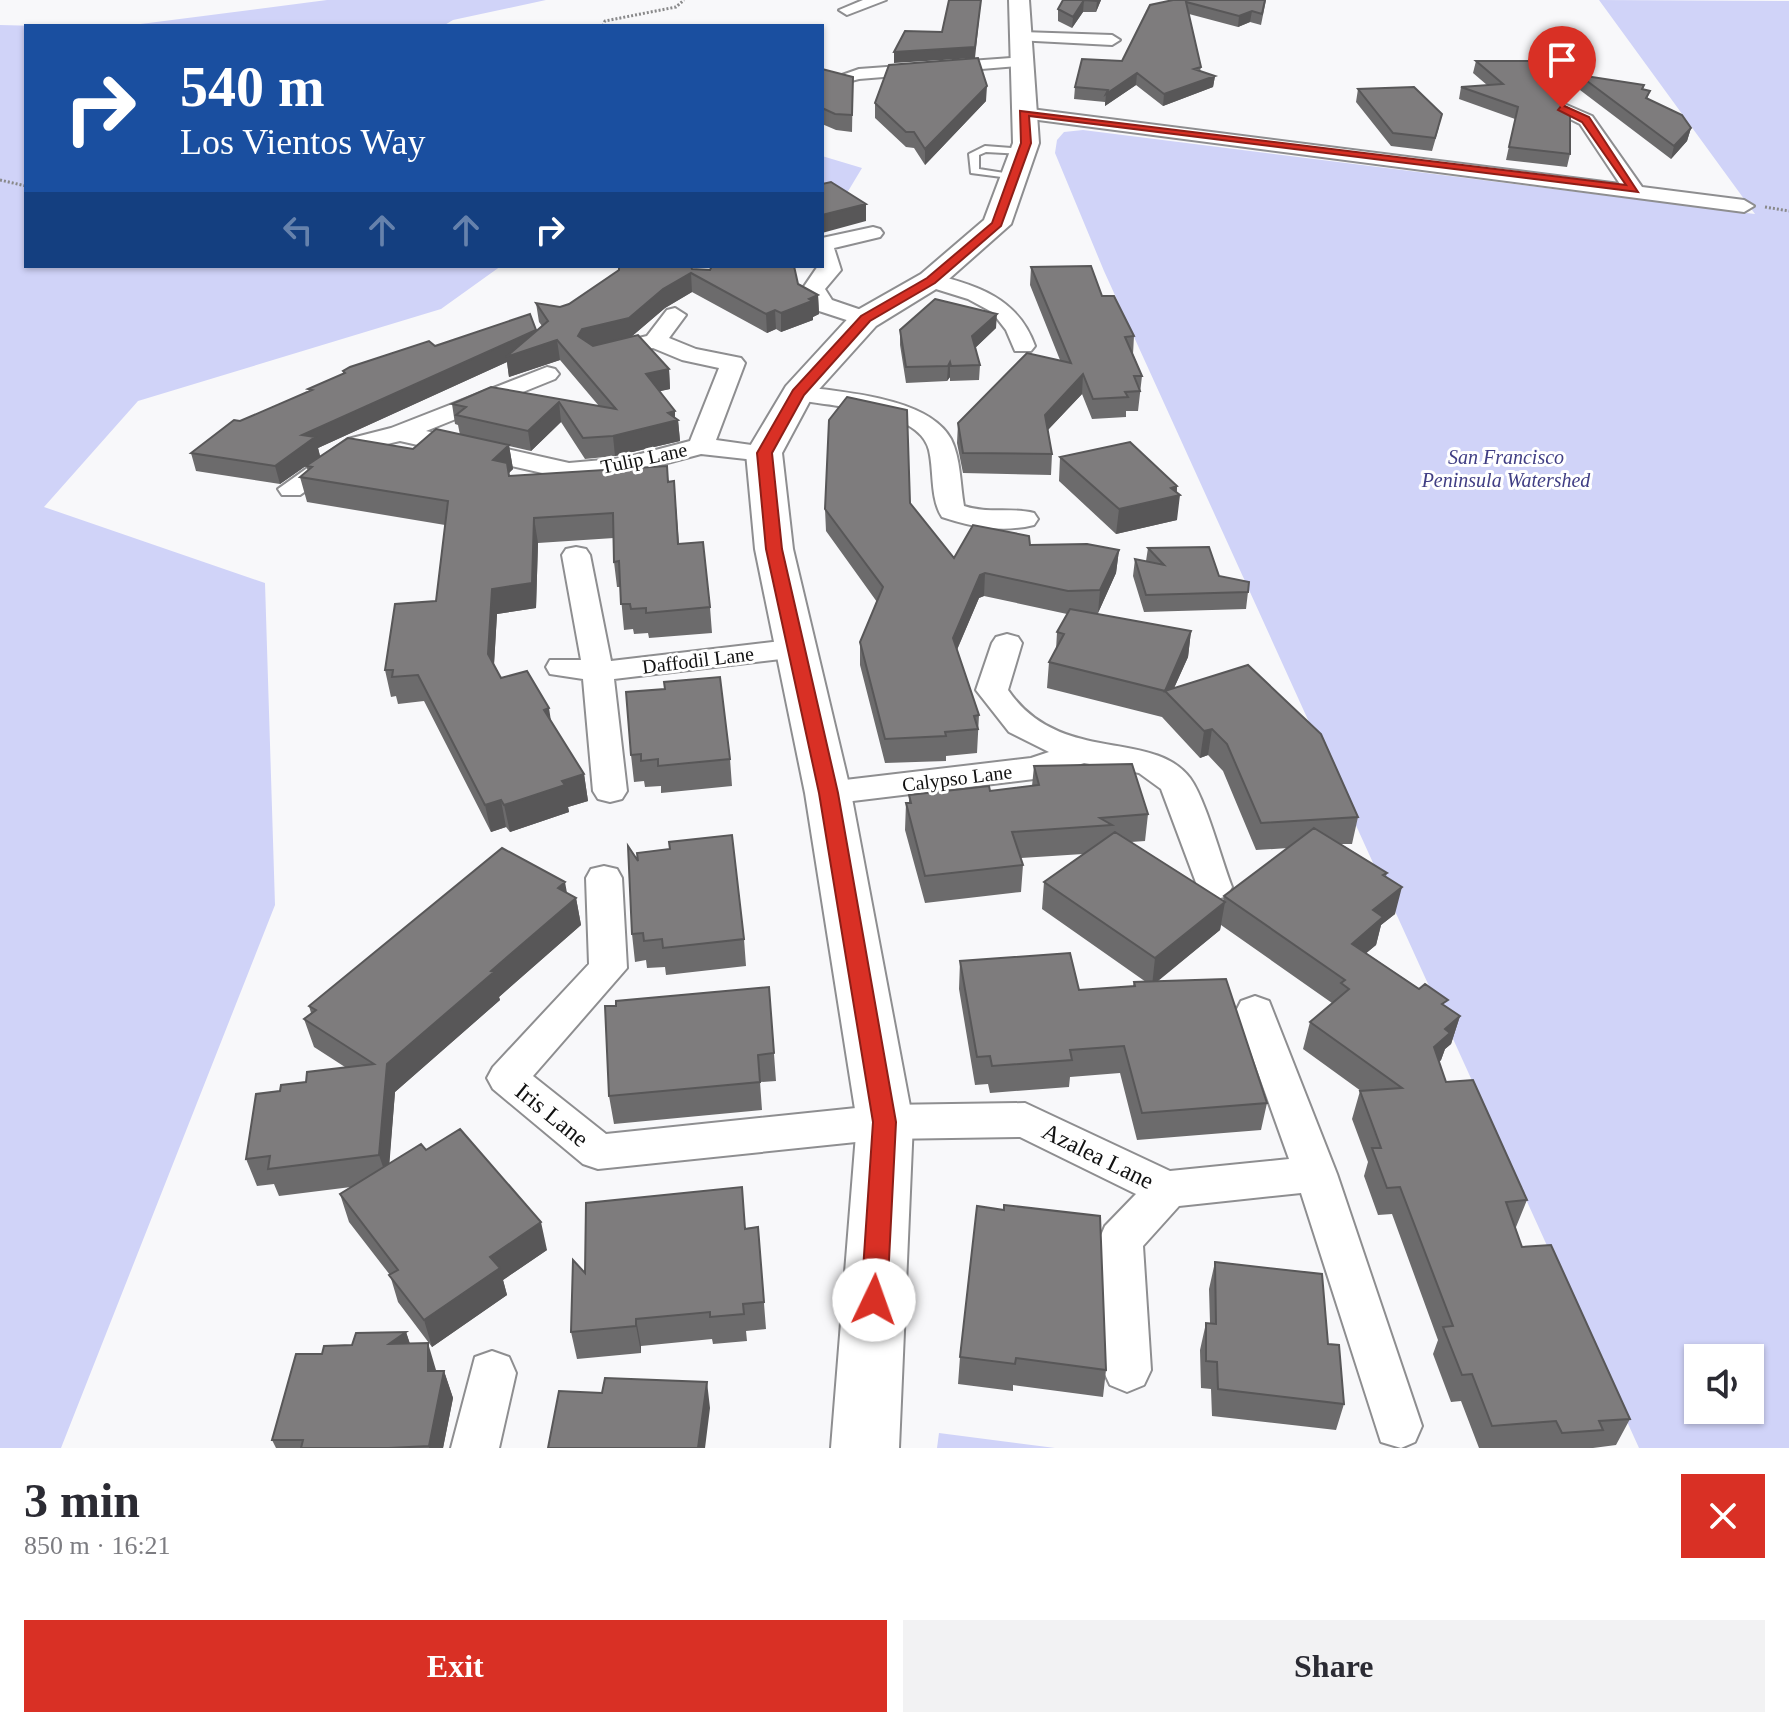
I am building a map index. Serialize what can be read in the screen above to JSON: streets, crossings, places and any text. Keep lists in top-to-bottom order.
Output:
{
  "streets": {
    "street": [
      "Tulip Lane",
      "Daffodil Lane",
      "Calypso Lane",
      "Iris Lane",
      "Azalea Lane"
    ]
  },
  "crossings": [
    ["Iris Lane", "Azalea Lane"]
  ],
  "parks": ["San Francisco Peninsula Watershed"],
  "page": {
    "turn": ["540 m", "Los Vientos Way"],
    "heading": ["3 min", "850 m · 16:21"],
    "buttons": ["Exit", "Share"]
  }
}
